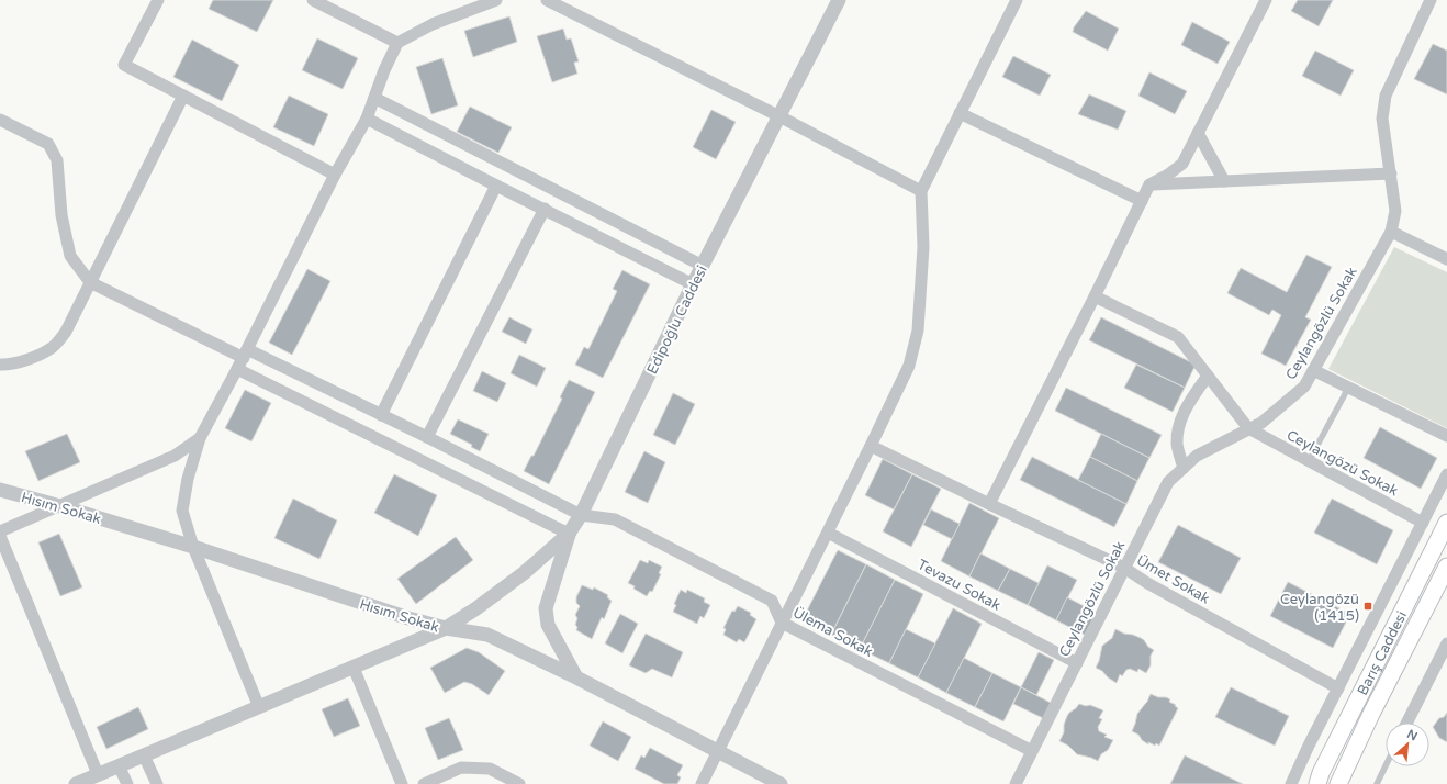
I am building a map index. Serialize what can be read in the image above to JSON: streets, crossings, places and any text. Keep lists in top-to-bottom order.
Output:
{
  "streets": {
    "main road": ["Barış Caddesi"],
    "street": [
      "Edipoğlu Caddesi",
      "Ceylangözlü Sokak",
      "Ceylangözü Sokak",
      "Hısım Sokak",
      "Ümet Sokak",
      "Tevazu Sokak",
      "Ülema Sokak"
    ]
  },
  "crossings": [
    ["Edipoğlu Caddesi", "Hısım Sokak"],
    ["Edipoğlu Caddesi", "Ülema Sokak"],
    ["Ceylangözlü Sokak", "Ceylangözü Sokak"],
    ["Ceylangözlü Sokak", "Ümet Sokak"],
    ["Ceylangözlü Sokak", "Tevazu Sokak"],
    ["Ceylangözlü Sokak", "Ülema Sokak"]
  ],
  "places": {
    "transit": ["Ceylangözü (1415)"]
  },
  "north": "top right"
}
